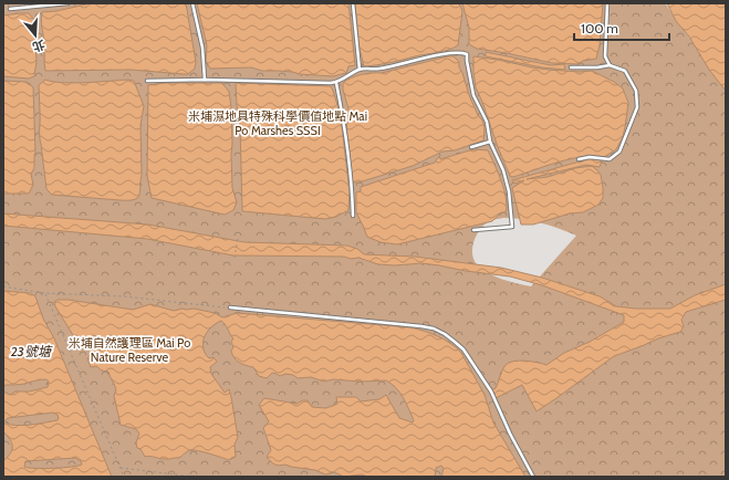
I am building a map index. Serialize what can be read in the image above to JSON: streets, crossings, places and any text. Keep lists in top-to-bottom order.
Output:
{
  "water": ["23號塘"],
  "parks": ["米埔濕地具特殊科學價值地點 Mai Po Marshes SSSI", "米埔自然護理區 Mai Po Nature Reserve"],
  "scale_bar": "100 m",
  "north": "bottom"
}
